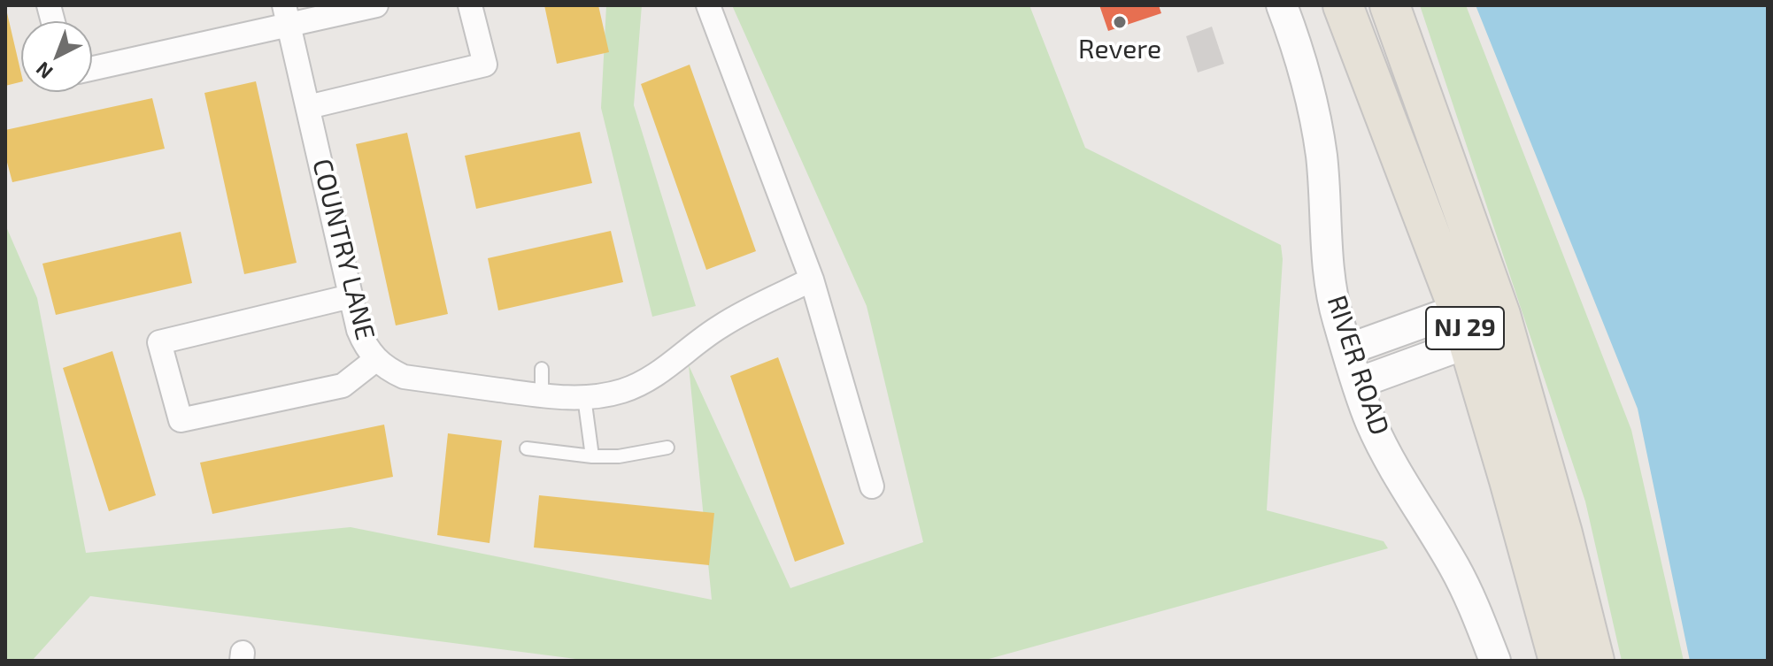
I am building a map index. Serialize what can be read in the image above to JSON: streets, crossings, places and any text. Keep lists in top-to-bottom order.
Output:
{
  "streets": {
    "highway": ["NJ 29"],
    "street": ["COUNTRY LANE", "RIVER ROAD"]
  },
  "places": ["Revere"],
  "north": "bottom left"
}
